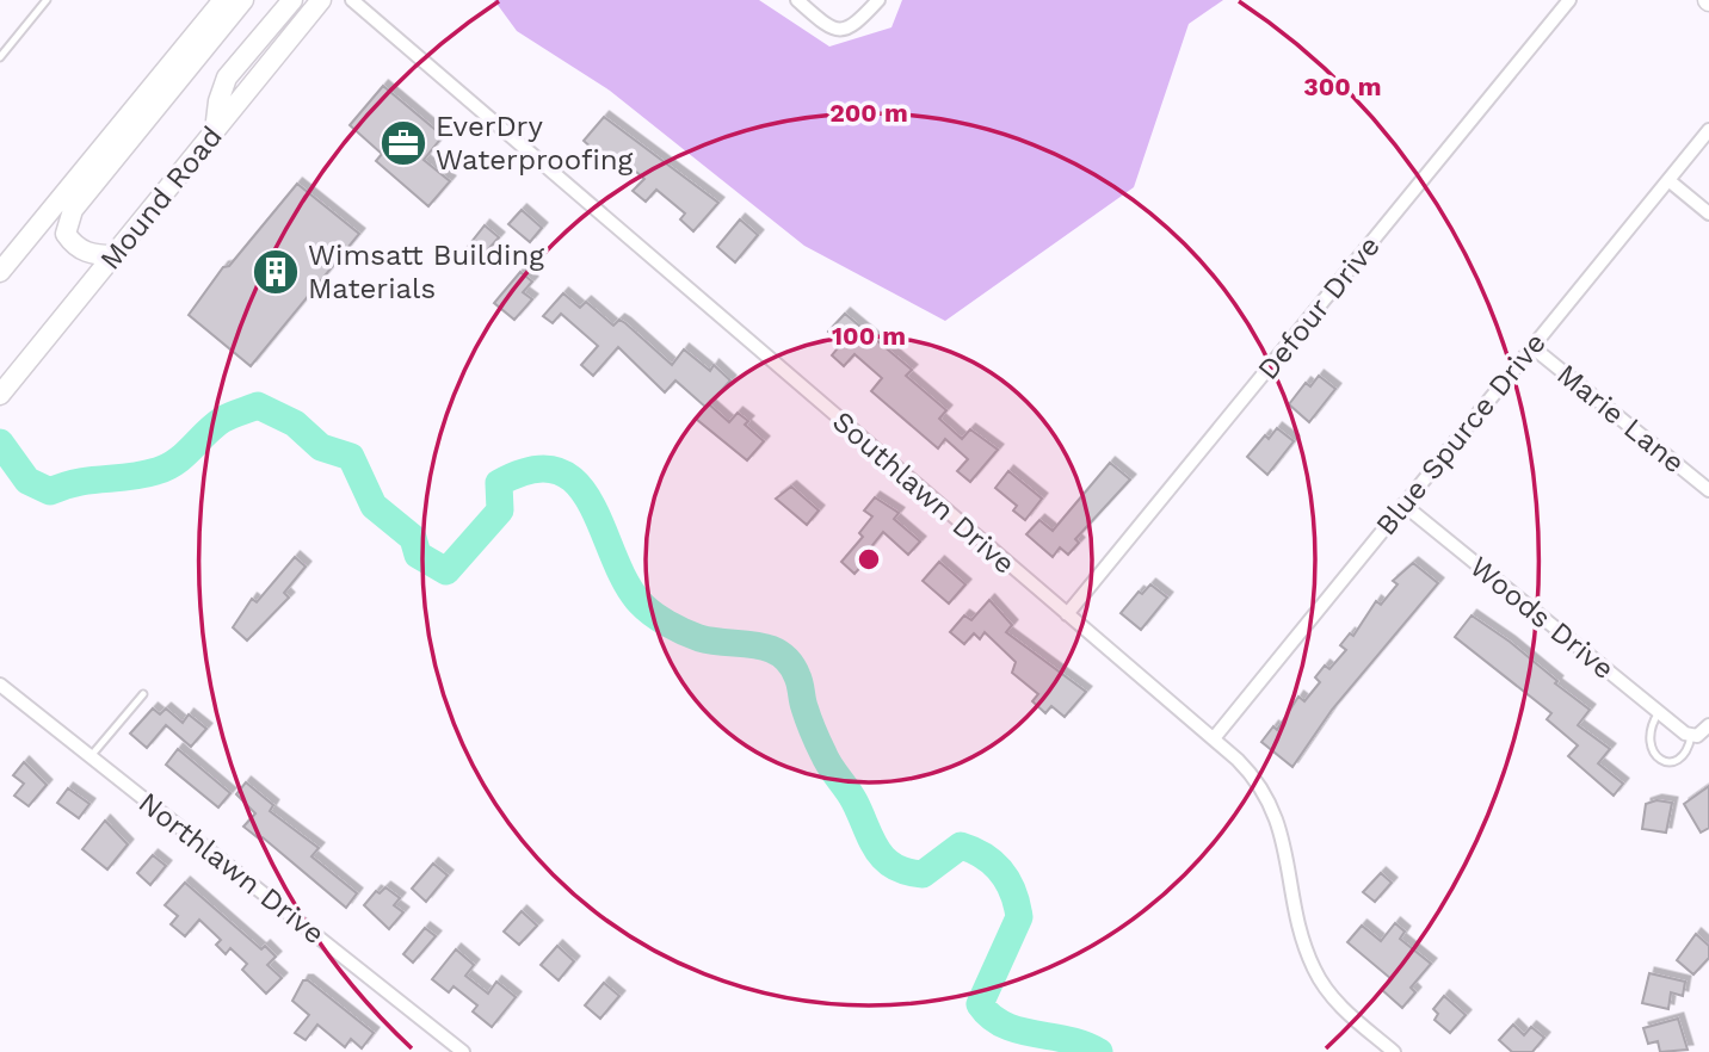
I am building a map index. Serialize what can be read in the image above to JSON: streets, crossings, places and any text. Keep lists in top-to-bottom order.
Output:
{
  "streets": {
    "main road": ["Mound Road"],
    "street": [
      "Defour Drive",
      "Marie Lane",
      "Blue Spurce Drive",
      "Southlawn Drive",
      "Woods Drive",
      "Northlawn Drive"
    ]
  },
  "crossings": [
    ["Defour Drive", "Southlawn Drive"],
    ["Marie Lane", "Blue Spurce Drive"],
    ["Blue Spurce Drive", "Southlawn Drive"],
    ["Blue Spurce Drive", "Woods Drive"]
  ],
  "places": {
    "office": ["EverDry Waterproofing"],
    "building": ["Wimsatt Building Materials"]
  },
  "rings": ["300 m", "200 m", "100 m"]
}
